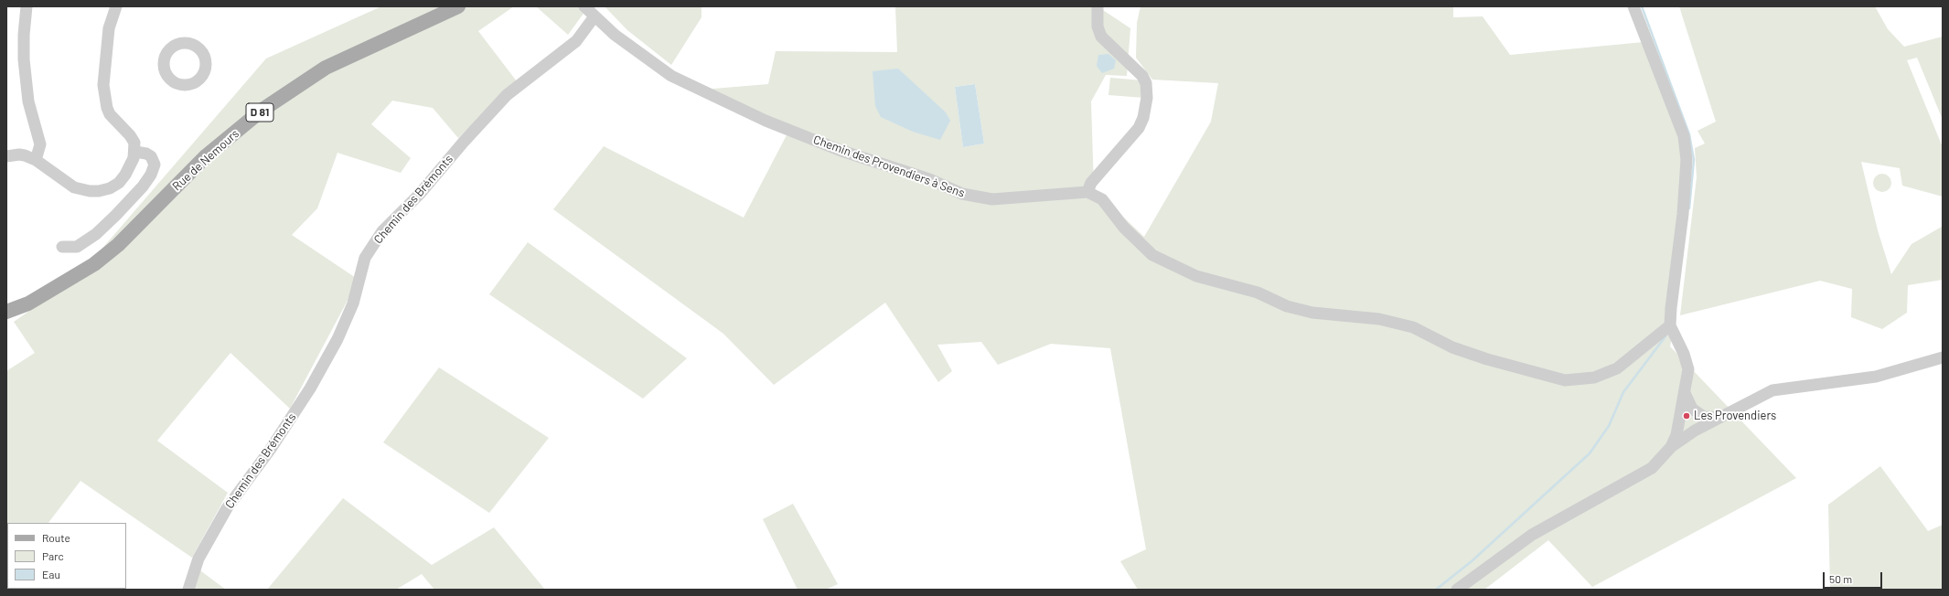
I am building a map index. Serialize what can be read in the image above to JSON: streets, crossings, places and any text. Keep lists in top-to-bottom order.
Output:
{
  "streets": {
    "main road": ["D 81", "Rue de Nemours"],
    "street": ["Chemin des Provendiers à Sens", "Chemin des Brémonts"]
  },
  "crossings": [
    ["Chemin des Provendiers à Sens", "Chemin des Brémonts"]
  ],
  "places": ["Les Provendiers"],
  "legend": ["Route", "Parc", "Eau"],
  "scale_bar": "50 m"
}
